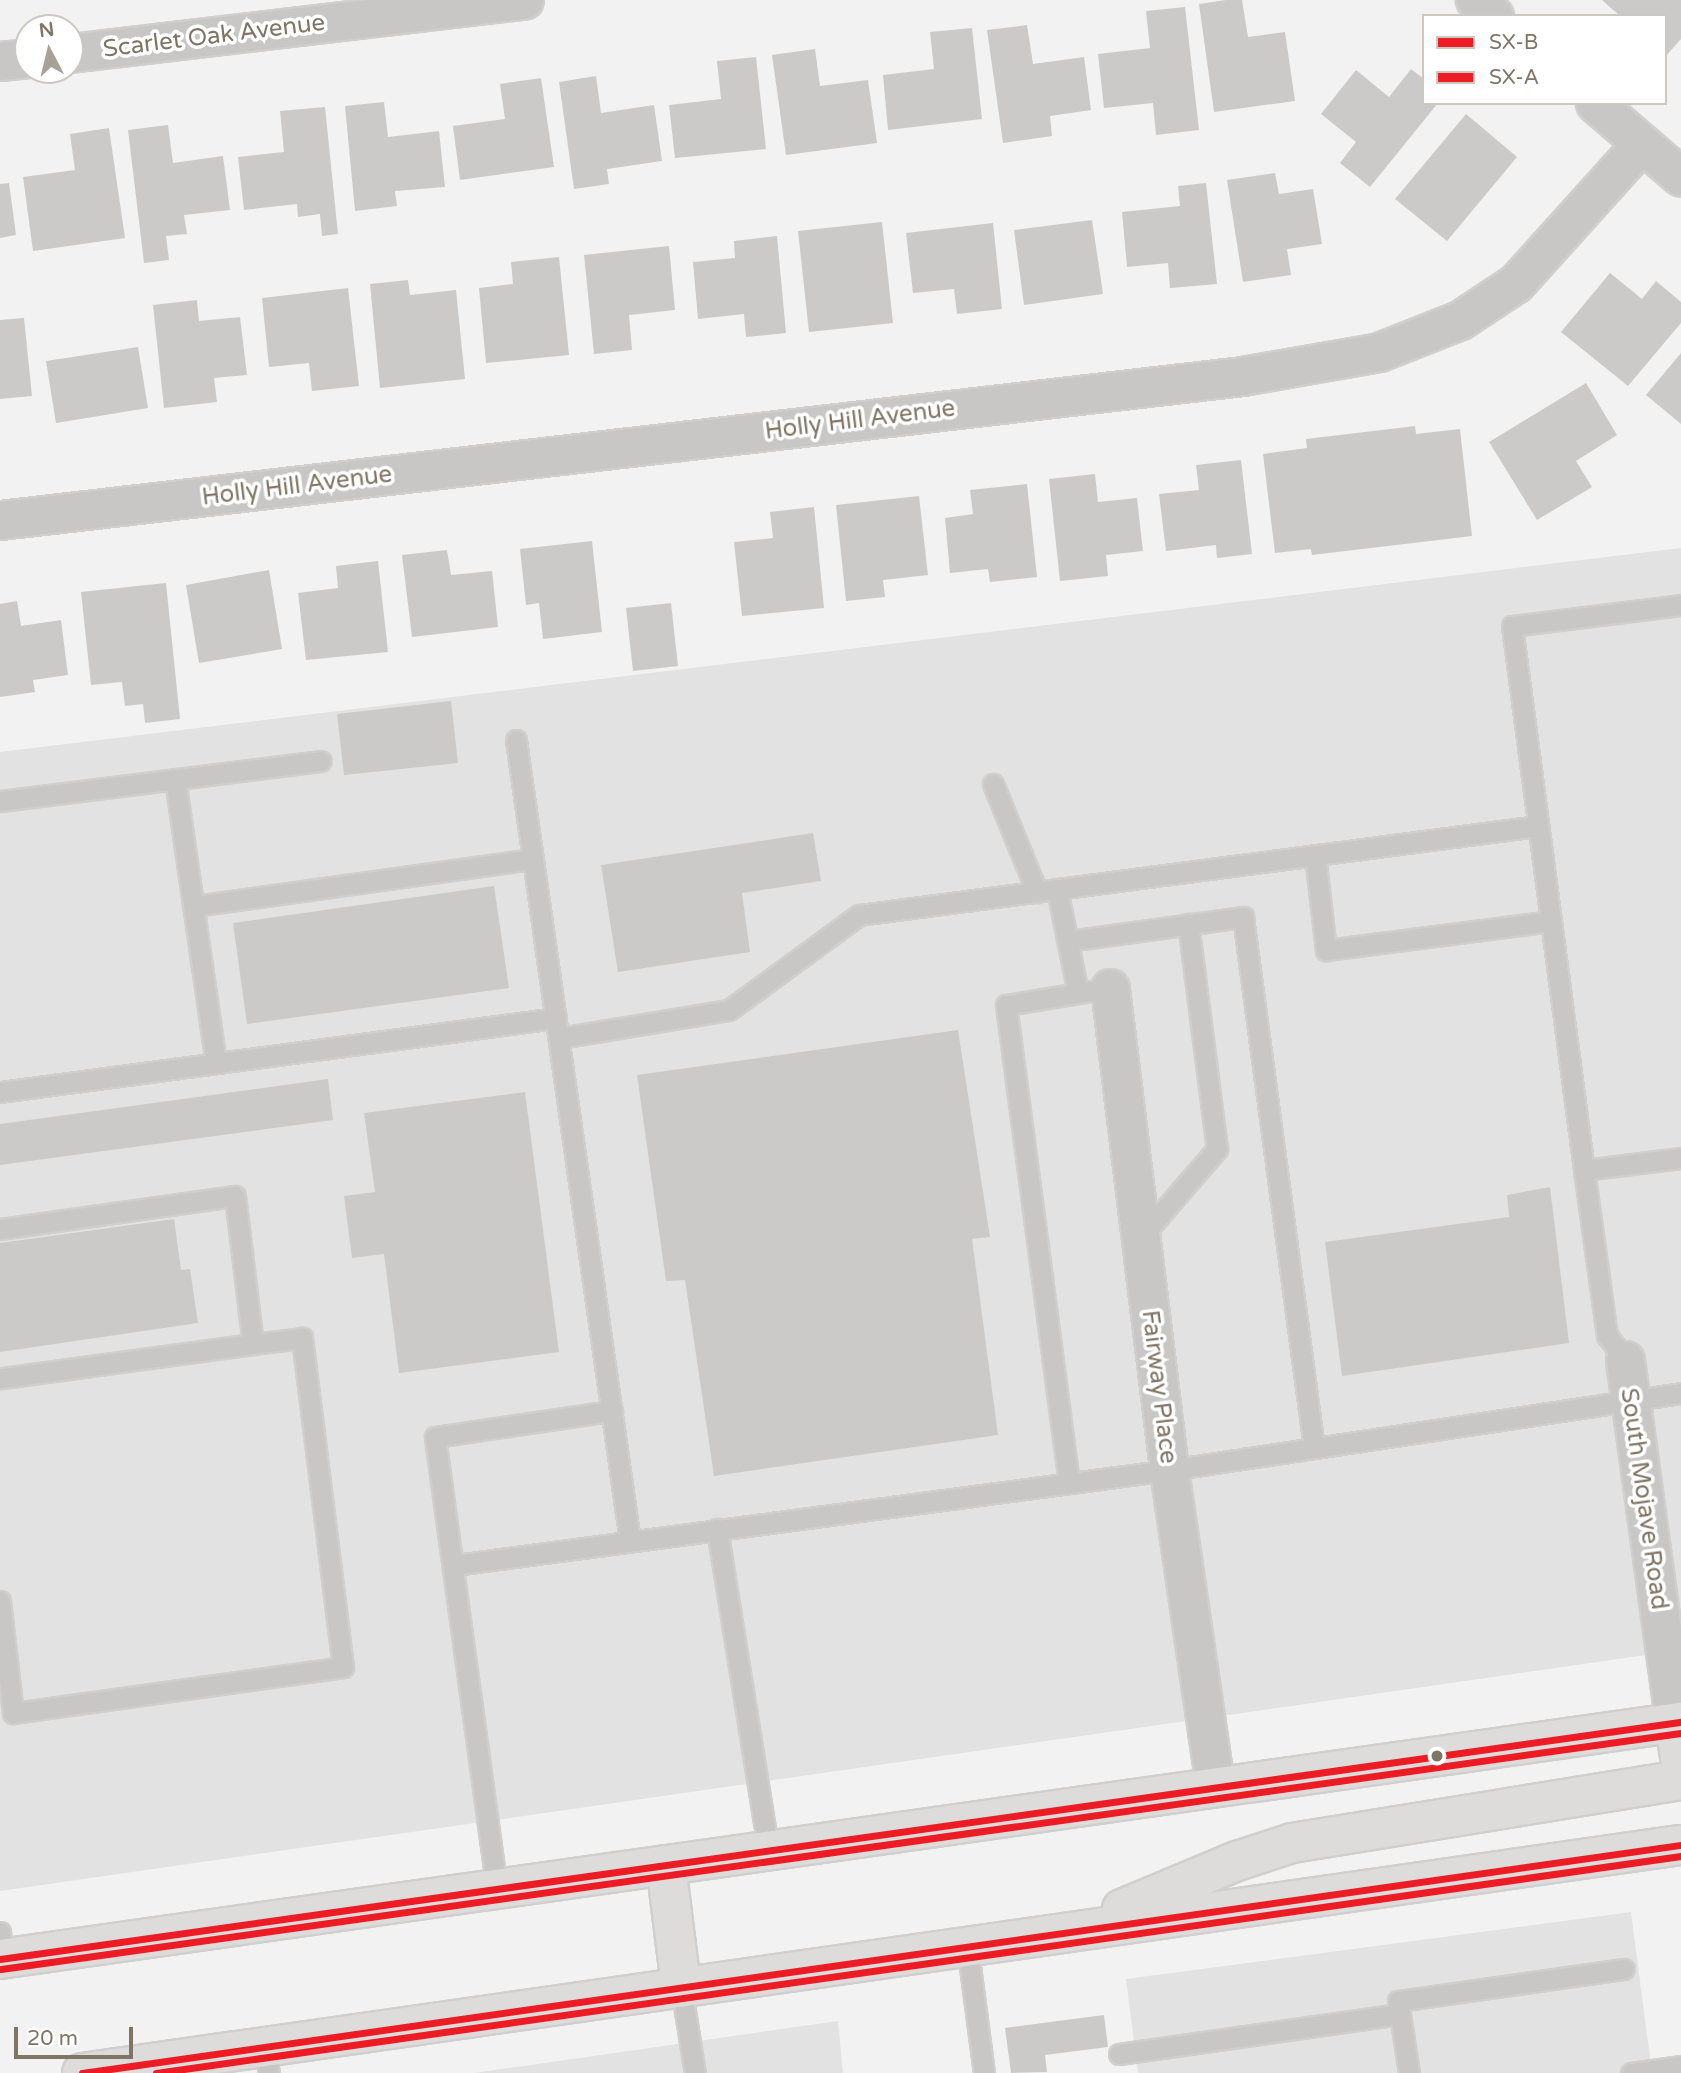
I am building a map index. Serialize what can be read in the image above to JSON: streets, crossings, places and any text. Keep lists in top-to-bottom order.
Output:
{
  "streets": {
    "main road": ["South Mojave Road"],
    "street": ["Scarlet Oak Avenue", "Holly Hill Avenue", "Fairway Place"]
  },
  "lines": ["transit line SX-B", "transit line SX-A"],
  "legend": ["SX-B", "SX-A"],
  "scale_bar": "20 m",
  "north": "top"
}
